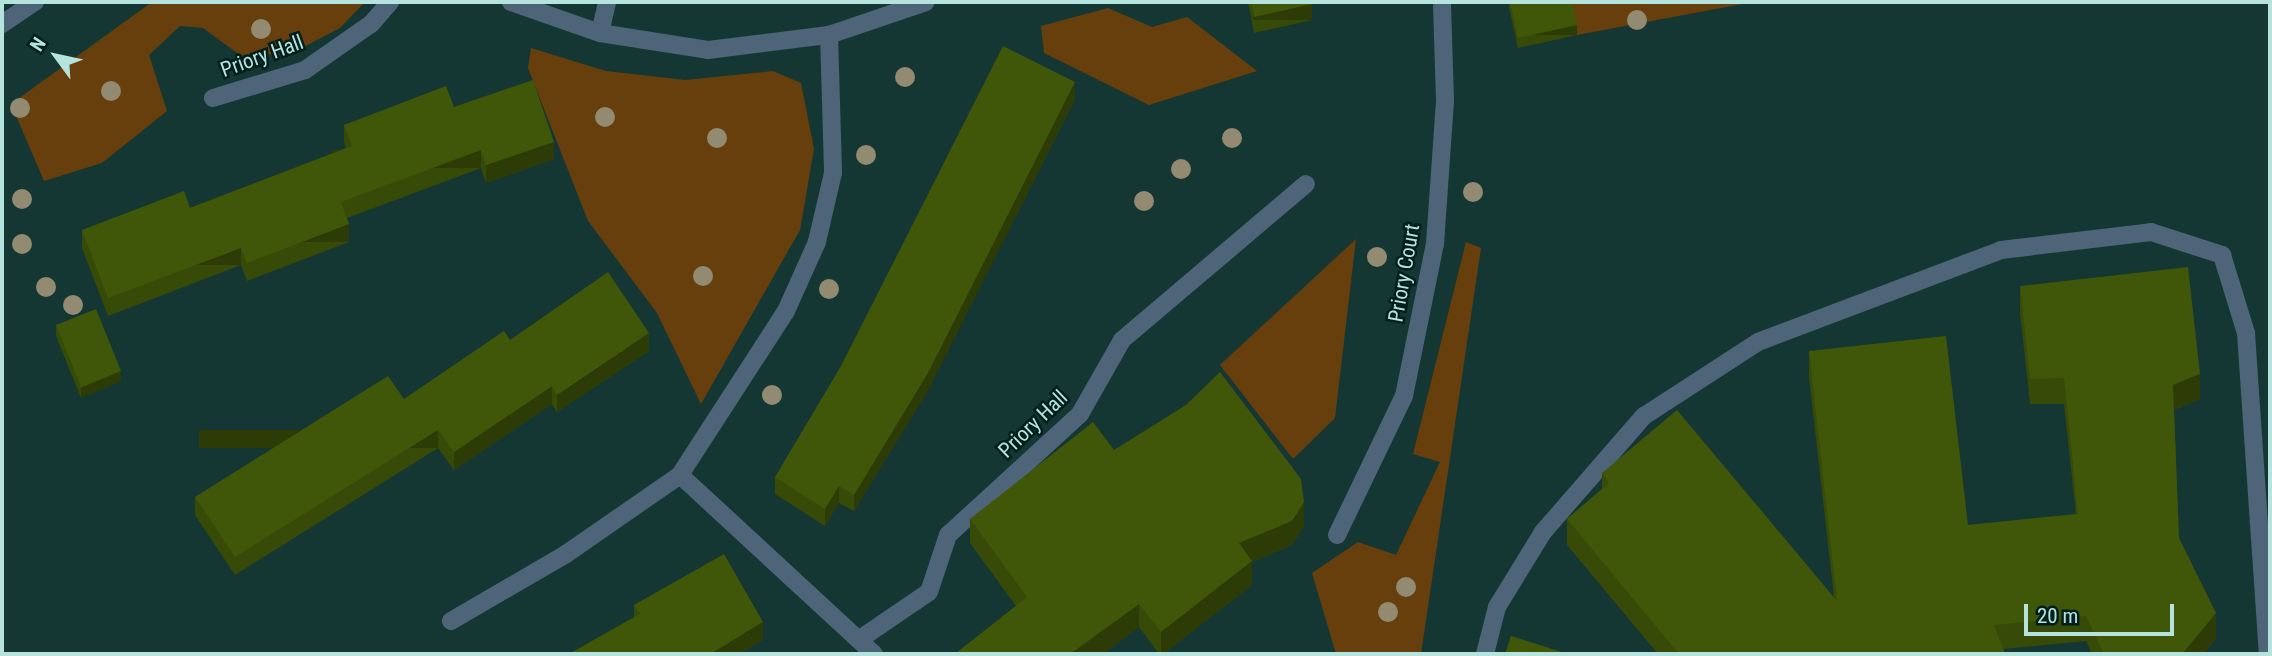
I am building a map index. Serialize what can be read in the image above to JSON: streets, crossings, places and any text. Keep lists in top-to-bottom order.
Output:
{
  "streets": {
    "street": ["Priory Hall", "Priory Court"]
  },
  "scale_bar": "20 m",
  "north": "top left"
}
